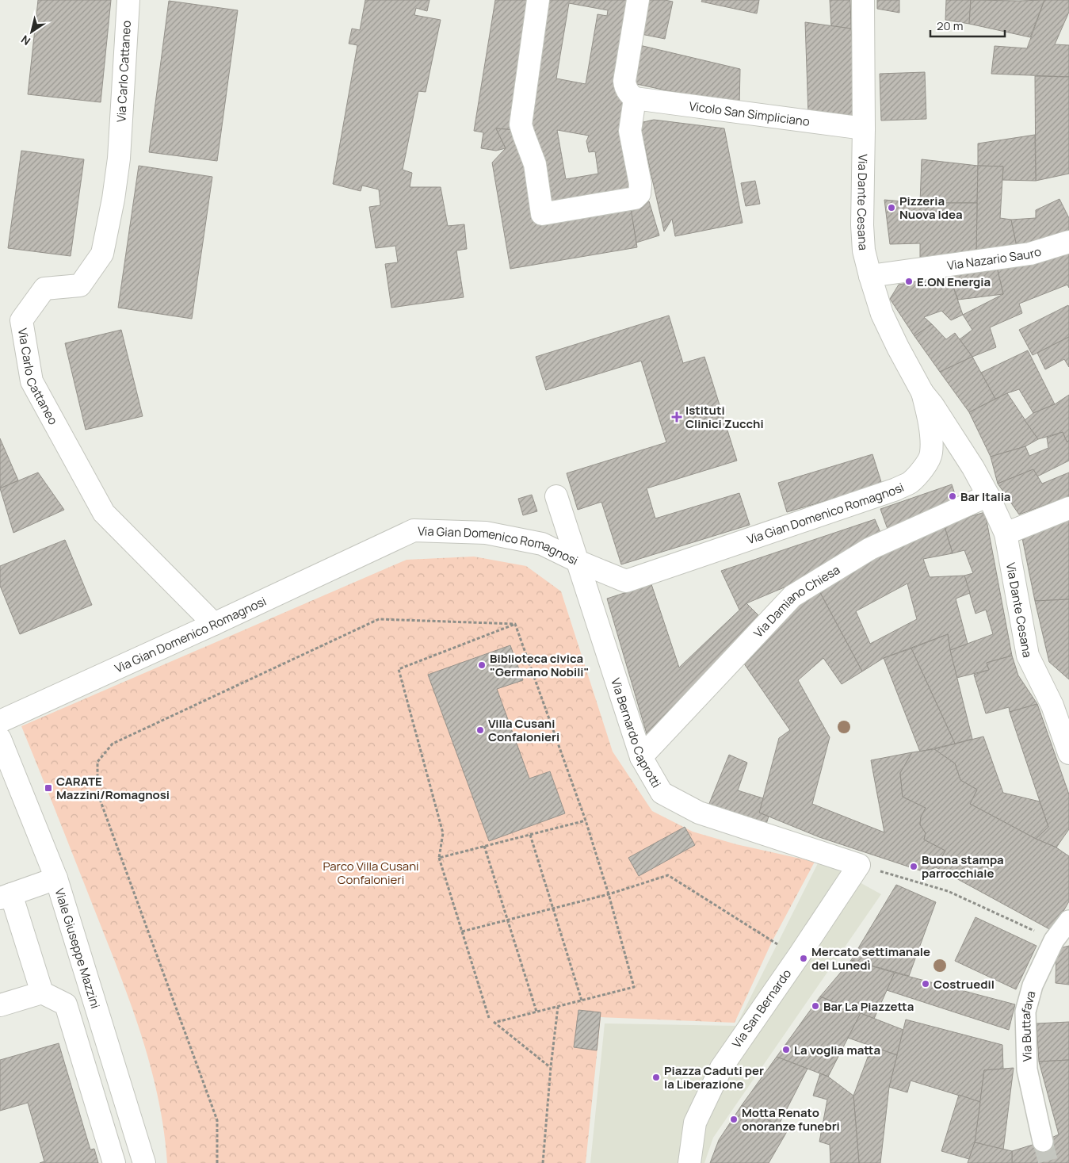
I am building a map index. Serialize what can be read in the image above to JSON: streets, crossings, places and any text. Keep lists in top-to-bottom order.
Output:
{
  "streets": {
    "street": [
      "Via Carlo Cattaneo",
      "Vicolo San Simpliciano",
      "Via Dante Cesana",
      "Via Nazario Sauro",
      "Via Gian Domenico Romagnosi",
      "Via Damiano Chiesa",
      "Via Bernardo Caprotti",
      "Viale Giuseppe Mazzini",
      "Via San Bernardo",
      "Via Buttafava"
    ]
  },
  "crossings": [
    ["Via Carlo Cattaneo", "Via Gian Domenico Romagnosi"],
    ["Vicolo San Simpliciano", "Via Dante Cesana"],
    ["Via Dante Cesana", "Via Nazario Sauro"],
    ["Via Dante Cesana", "Via Gian Domenico Romagnosi"],
    ["Via Dante Cesana", "Via Damiano Chiesa"],
    ["Via Gian Domenico Romagnosi", "Via Bernardo Caprotti"],
    ["Via Damiano Chiesa", "Via Bernardo Caprotti"],
    ["Via Bernardo Caprotti", "Via San Bernardo"]
  ],
  "parks": ["Parco Villa Cusani Confalonieri"],
  "places": {
    "other": [
      "Pizzeria Nuova Idea",
      "E.ON Energia",
      "Bar Italia",
      "Biblioteca civica \"Germano Nobili\"",
      "Villa Cusani Confalonieri",
      "Buona stampa parrocchiale",
      "Mercato settimanale del Lunedì",
      "Costruedil",
      "Bar La Piazzetta",
      "La voglia matta",
      "Piazza Caduti per la Liberazione",
      "Motta Renato onoranze funebri"
    ],
    "health": ["Istituti Clinici Zucchi"],
    "transit": ["CARATE Mazzini/Romagnosi"]
  },
  "scale_bar": "20 m",
  "north": "bottom left"
}
